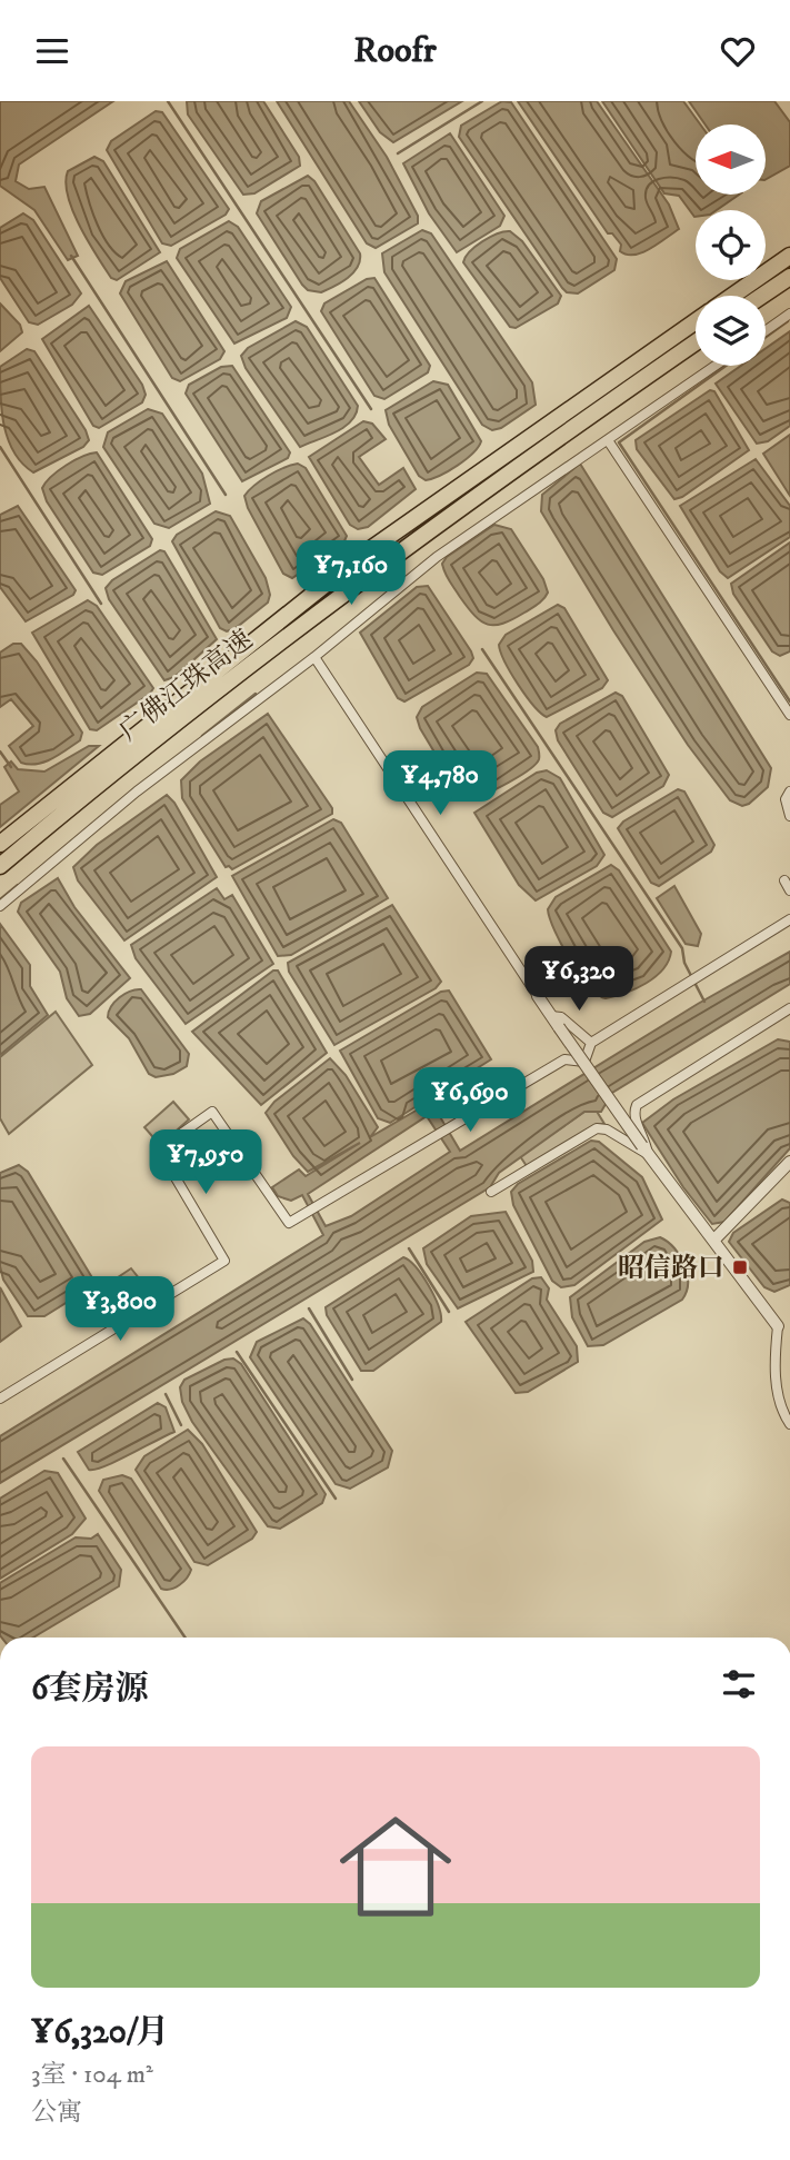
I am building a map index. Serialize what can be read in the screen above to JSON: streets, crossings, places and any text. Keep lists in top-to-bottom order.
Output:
{
  "streets": {
    "highway": ["广佛江珠高速"]
  },
  "places": {
    "transit": ["昭信路口"]
  },
  "north": "left",
  "page": {
    "header": "Roofr",
    "price": [
      "¥7,160",
      "¥4,780",
      "¥6,320",
      "¥6,690",
      "¥7,950",
      "¥3,800"
    ],
    "heading": "6套房源",
    "list": [
      {
        "name": "¥6,320/月",
        "note": "3室 · 104 m² · 公寓"
      }
    ]
  }
}
